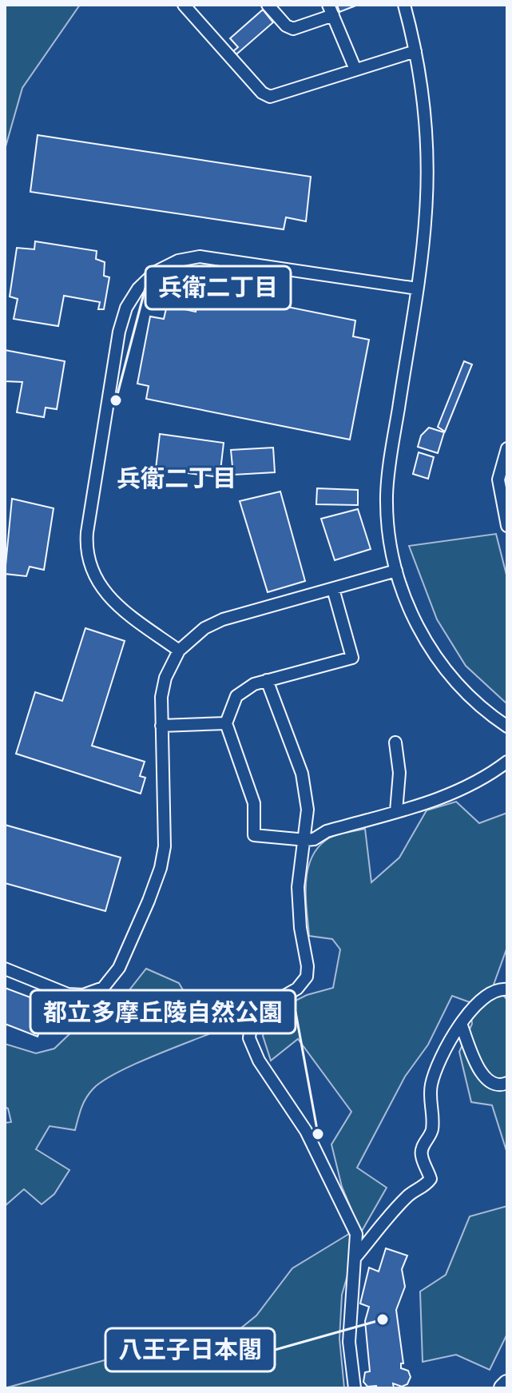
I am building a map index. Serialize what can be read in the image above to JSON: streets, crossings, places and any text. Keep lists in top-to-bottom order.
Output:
{
  "districts": ["兵衛二丁目"],
  "places": ["兵衛二丁目", "都立多摩丘陵自然公園", "八王子日本閣"]
}
